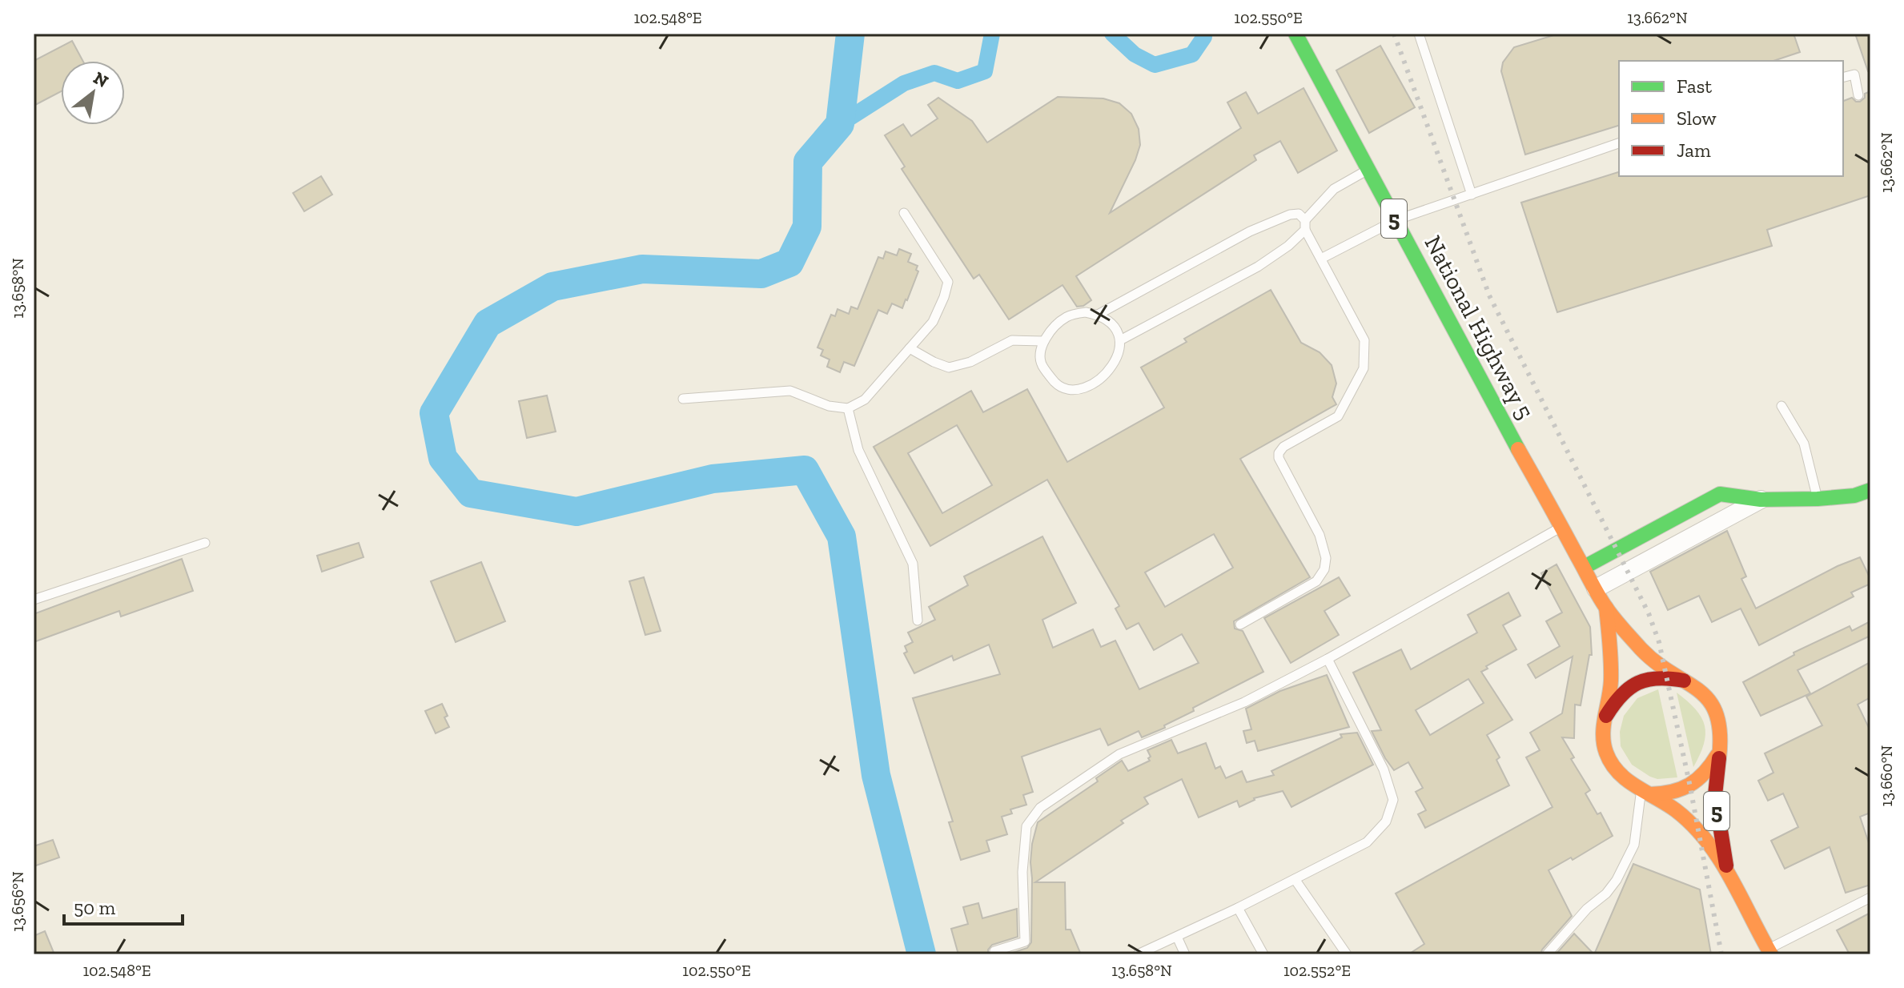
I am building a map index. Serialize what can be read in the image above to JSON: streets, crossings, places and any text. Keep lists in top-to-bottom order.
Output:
{
  "streets": {
    "main road": ["5", "National Highway 5"]
  },
  "legend": ["Fast", "Slow", "Jam"],
  "scale_bar": "50 m",
  "north": "top right",
  "coordinates": [
    "102.548°E",
    "102.550°E",
    "13.662°N",
    "13.658°N",
    "13.660°N",
    "13.656°N",
    "102.552°E"
  ]
}
